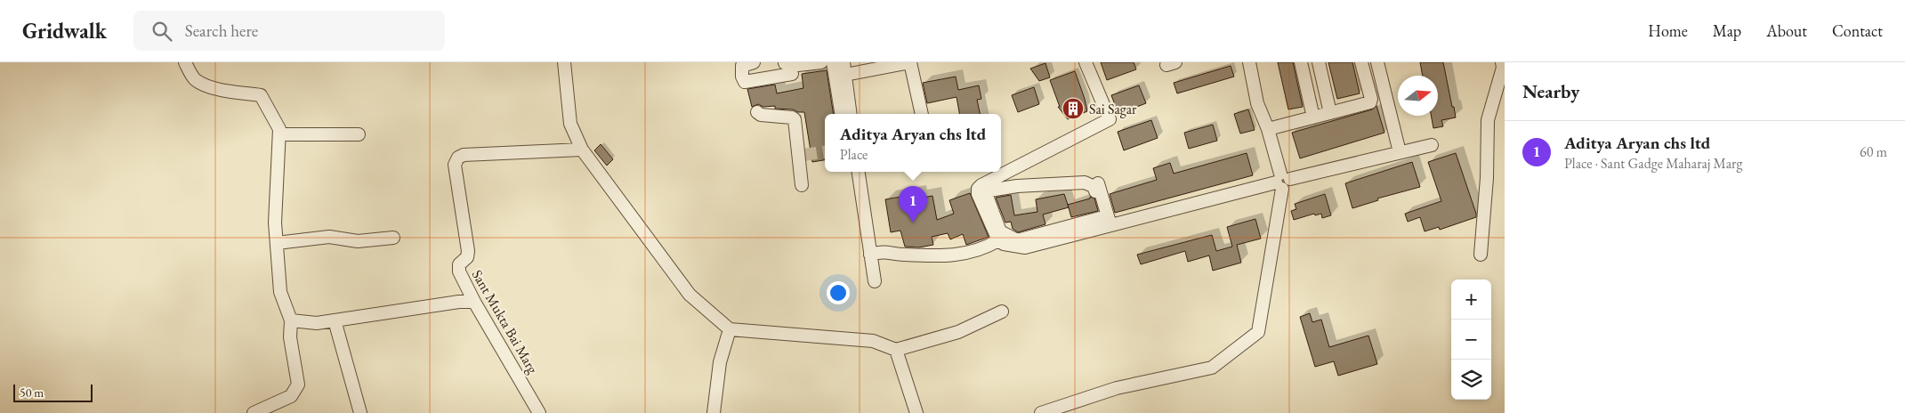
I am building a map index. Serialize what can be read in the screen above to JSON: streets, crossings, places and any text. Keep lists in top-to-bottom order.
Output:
{
  "streets": {
    "street": ["Sant Mukta Bai Marg"]
  },
  "places": {
    "building": ["Sai Sagar"]
  },
  "scale_bar": "50 m",
  "north": "right",
  "page": {
    "header": "Gridwalk",
    "search": "Search here",
    "nav": [
      "Home",
      "Map",
      "About",
      "Contact"
    ],
    "heading": "Nearby",
    "popup": ["Aditya Aryan chs ltd", "Place"],
    "list": [
      {
        "mark": "1",
        "name": "Aditya Aryan chs ltd",
        "note": "Place · Sant Gadge Maharaj Marg",
        "value": "60 m"
      }
    ],
    "pins": "1",
    "map_buttons": ["+", "−"],
    "scale": "50 m"
  }
}
